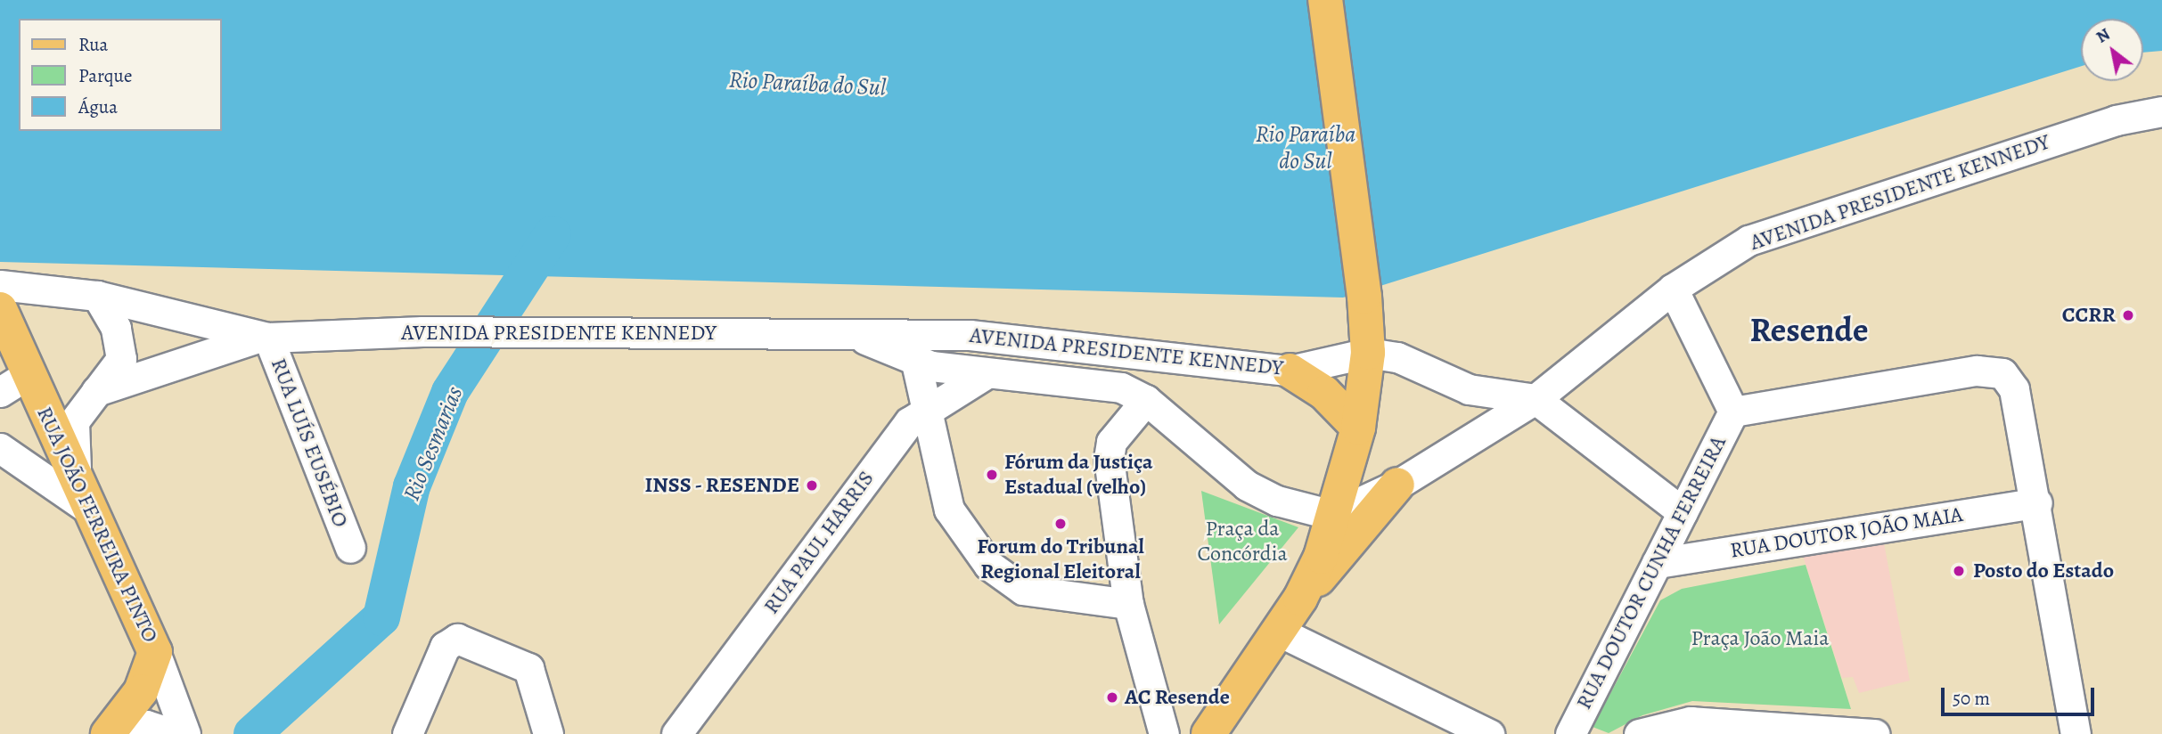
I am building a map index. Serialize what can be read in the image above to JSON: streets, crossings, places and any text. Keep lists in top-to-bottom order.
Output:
{
  "streets": {
    "main road": ["RUA JOÃO FERREIRA PINTO"],
    "street": [
      "AVENIDA PRESIDENTE KENNEDY",
      "RUA LUÍS EUSÉBIO",
      "RUA DOUTOR JOÃO MAIA",
      "RUA PAUL HARRIS",
      "RUA DOUTOR CUNHA FERREIRA"
    ]
  },
  "crossings": [
    ["AVENIDA PRESIDENTE KENNEDY", "RUA LUÍS EUSÉBIO"],
    ["AVENIDA PRESIDENTE KENNEDY", "RUA PAUL HARRIS"],
    ["RUA DOUTOR JOÃO MAIA", "RUA DOUTOR CUNHA FERREIRA"]
  ],
  "districts": ["Resende"],
  "water": ["Rio Paraíba do Sul", "Rio Sesmarias"],
  "parks": ["Praça da Concórdia", "Praça João Maia"],
  "places": [
    "CCRR",
    "Fórum da Justiça Estadual (velho)",
    "INSS - RESENDE",
    "Forum do Tribunal Regional Eleitoral",
    "Posto do Estado",
    "AC Resende"
  ],
  "legend": ["Rua", "Parque", "Água"],
  "scale_bar": "50 m",
  "north": "top left"
}
